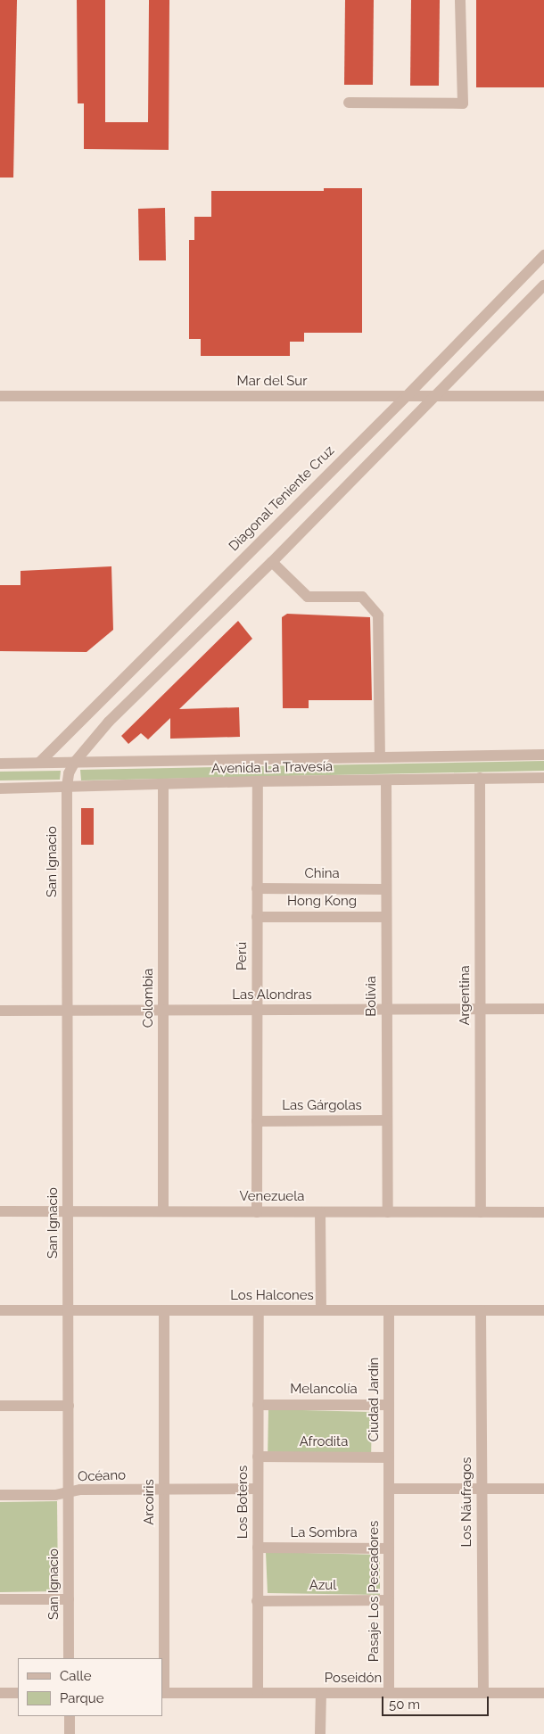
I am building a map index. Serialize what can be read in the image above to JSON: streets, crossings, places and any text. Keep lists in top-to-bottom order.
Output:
{
  "streets": {
    "street": [
      "Mar del Sur",
      "Diagonal Teniente Cruz",
      "Avenida La Travesía",
      "San Ignacio",
      "China",
      "Hong Kong",
      "Perú",
      "Las Alondras",
      "Argentina",
      "Bolivia",
      "Colombia",
      "Las Gárgolas",
      "Venezuela",
      "Los Halcones",
      "Melancolía",
      "Ciudad Jardín",
      "Afrodita",
      "Océano",
      "Arcoiris",
      "Los Boteros",
      "Los Náufragos",
      "La Sombra",
      "Azul",
      "Pasaje Los Pescadores",
      "Poseidón"
    ]
  },
  "crossings": [
    ["Mar del Sur", "Diagonal Teniente Cruz"],
    ["Diagonal Teniente Cruz", "Avenida La Travesía"],
    ["Avenida La Travesía", "San Ignacio"],
    ["Avenida La Travesía", "Perú"],
    ["Avenida La Travesía", "Argentina"],
    ["Avenida La Travesía", "Bolivia"],
    ["Avenida La Travesía", "Colombia"],
    ["San Ignacio", "Las Alondras"],
    ["San Ignacio", "Venezuela"],
    ["San Ignacio", "Los Halcones"],
    ["San Ignacio", "Océano"],
    ["China", "Perú"],
    ["China", "Bolivia"],
    ["Hong Kong", "Perú"],
    ["Hong Kong", "Bolivia"],
    ["Perú", "Las Alondras"],
    ["Perú", "Las Gárgolas"],
    ["Perú", "Venezuela"],
    ["Las Alondras", "Argentina"],
    ["Las Alondras", "Bolivia"],
    ["Las Alondras", "Colombia"],
    ["Argentina", "Venezuela"],
    ["Bolivia", "Las Gárgolas"],
    ["Bolivia", "Venezuela"],
    ["Colombia", "Venezuela"],
    ["Los Halcones", "Ciudad Jardín"],
    ["Los Halcones", "Arcoiris"],
    ["Los Halcones", "Los Boteros"],
    ["Los Halcones", "Los Náufragos"],
    ["Melancolía", "Ciudad Jardín"],
    ["Melancolía", "Los Boteros"],
    ["Ciudad Jardín", "Afrodita"],
    ["Ciudad Jardín", "Pasaje Los Pescadores"],
    ["Afrodita", "Los Boteros"],
    ["Océano", "Arcoiris"],
    ["Océano", "Los Boteros"],
    ["Arcoiris", "Poseidón"],
    ["Los Boteros", "La Sombra"],
    ["Los Boteros", "Azul"],
    ["Los Boteros", "Poseidón"],
    ["Los Náufragos", "Poseidón"],
    ["La Sombra", "Pasaje Los Pescadores"],
    ["Azul", "Pasaje Los Pescadores"],
    ["Pasaje Los Pescadores", "Poseidón"]
  ],
  "legend": ["Calle", "Parque"],
  "scale_bar": "50 m"
}
